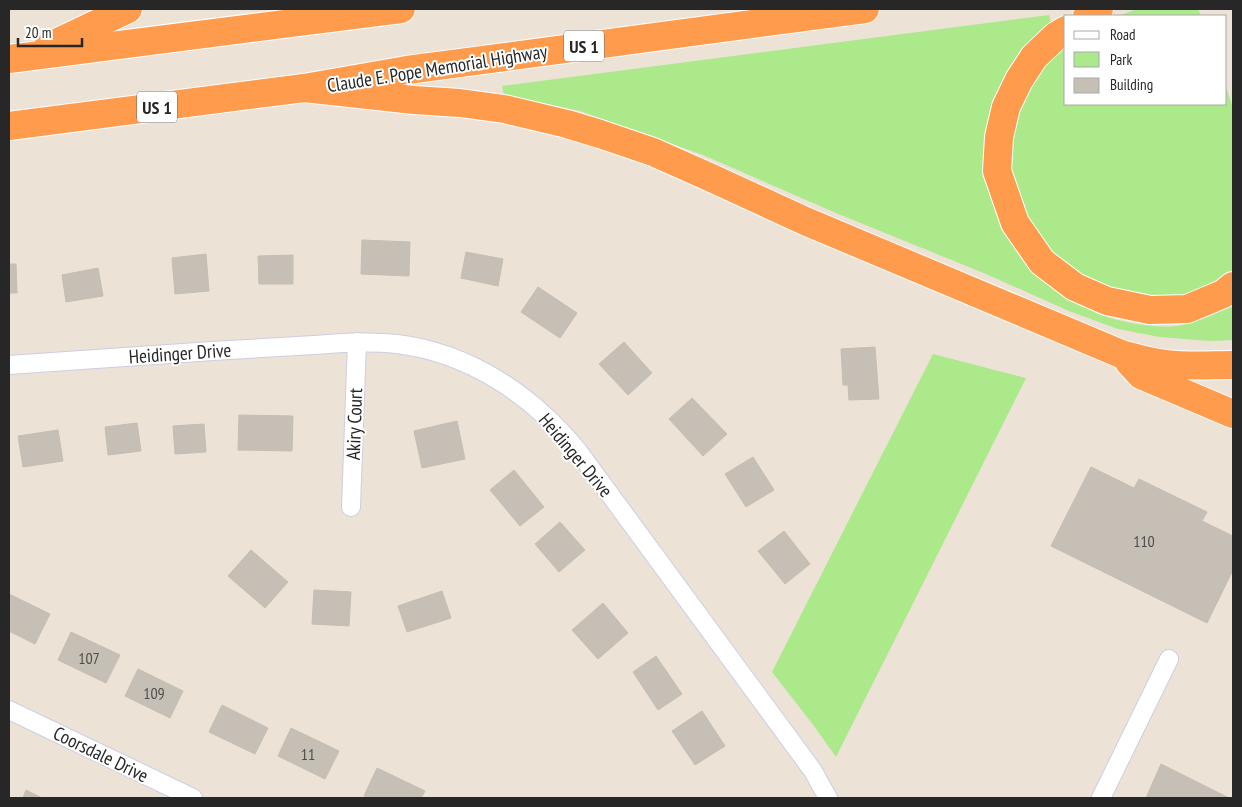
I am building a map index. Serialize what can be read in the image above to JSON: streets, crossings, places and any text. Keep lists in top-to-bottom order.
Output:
{
  "streets": {
    "highway": ["US 1", "Claude E. Pope Memorial Highway"],
    "street": ["Heidinger Drive", "Akiry Court", "Coorsdale Drive"]
  },
  "crossings": [
    ["Heidinger Drive", "Akiry Court"]
  ],
  "house_numbers": [
    "110",
    "107",
    "109",
    "11"
  ],
  "legend": ["Road", "Park", "Building"],
  "scale_bar": "20 m"
}
